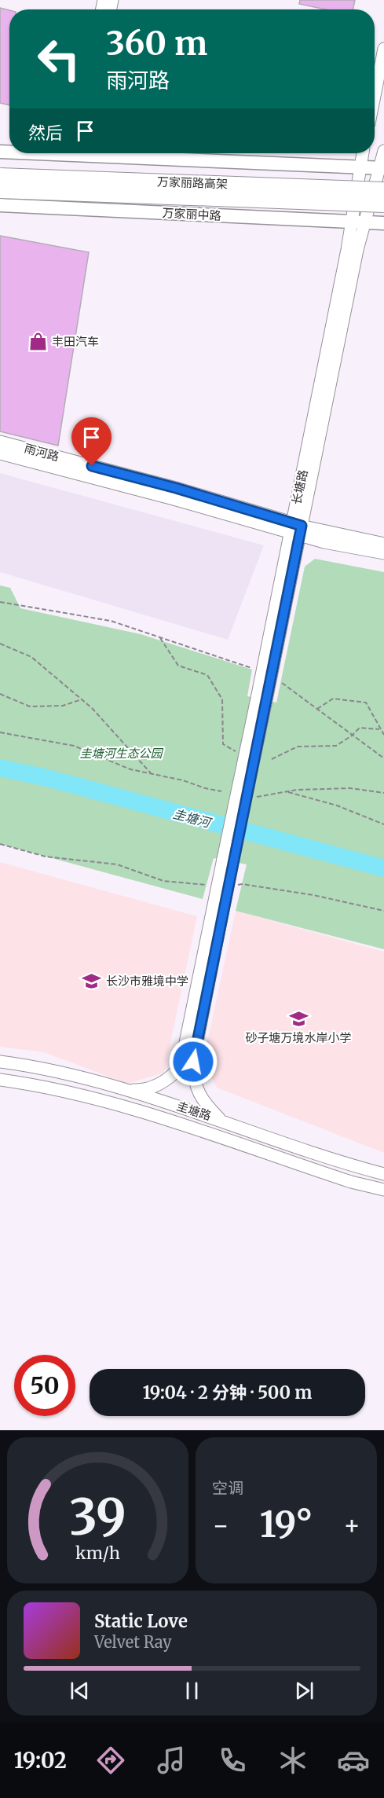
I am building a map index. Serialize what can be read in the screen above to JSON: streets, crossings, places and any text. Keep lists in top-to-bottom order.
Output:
{
  "streets": {
    "highway": ["万家丽路高架"],
    "main road": [
      "万家丽中路",
      "雨河路",
      "长塘路",
      "圭塘路"
    ]
  },
  "crossings": [
    ["万家丽中路", "长塘路"],
    ["雨河路", "长塘路"],
    ["长塘路", "圭塘路"]
  ],
  "water": ["圭塘河"],
  "parks": ["圭塘河生态公园"],
  "places": {
    "shop": ["丰田汽车"],
    "school or university": ["长沙市雅境中学", "砂子塘万境水岸小学"]
  },
  "page": {
    "turn": ["360 m", "雨河路"],
    "then": "然后",
    "limit": "50",
    "trip": "19:04 · 2 分钟 · 500 m",
    "tile": "空调",
    "heat": ["−", "19°", "+"],
    "song": ["Static Love", "Velvet Ray"],
    "tabs": "19:02",
    "gauge": ["39", "km/h"]
  }
}
